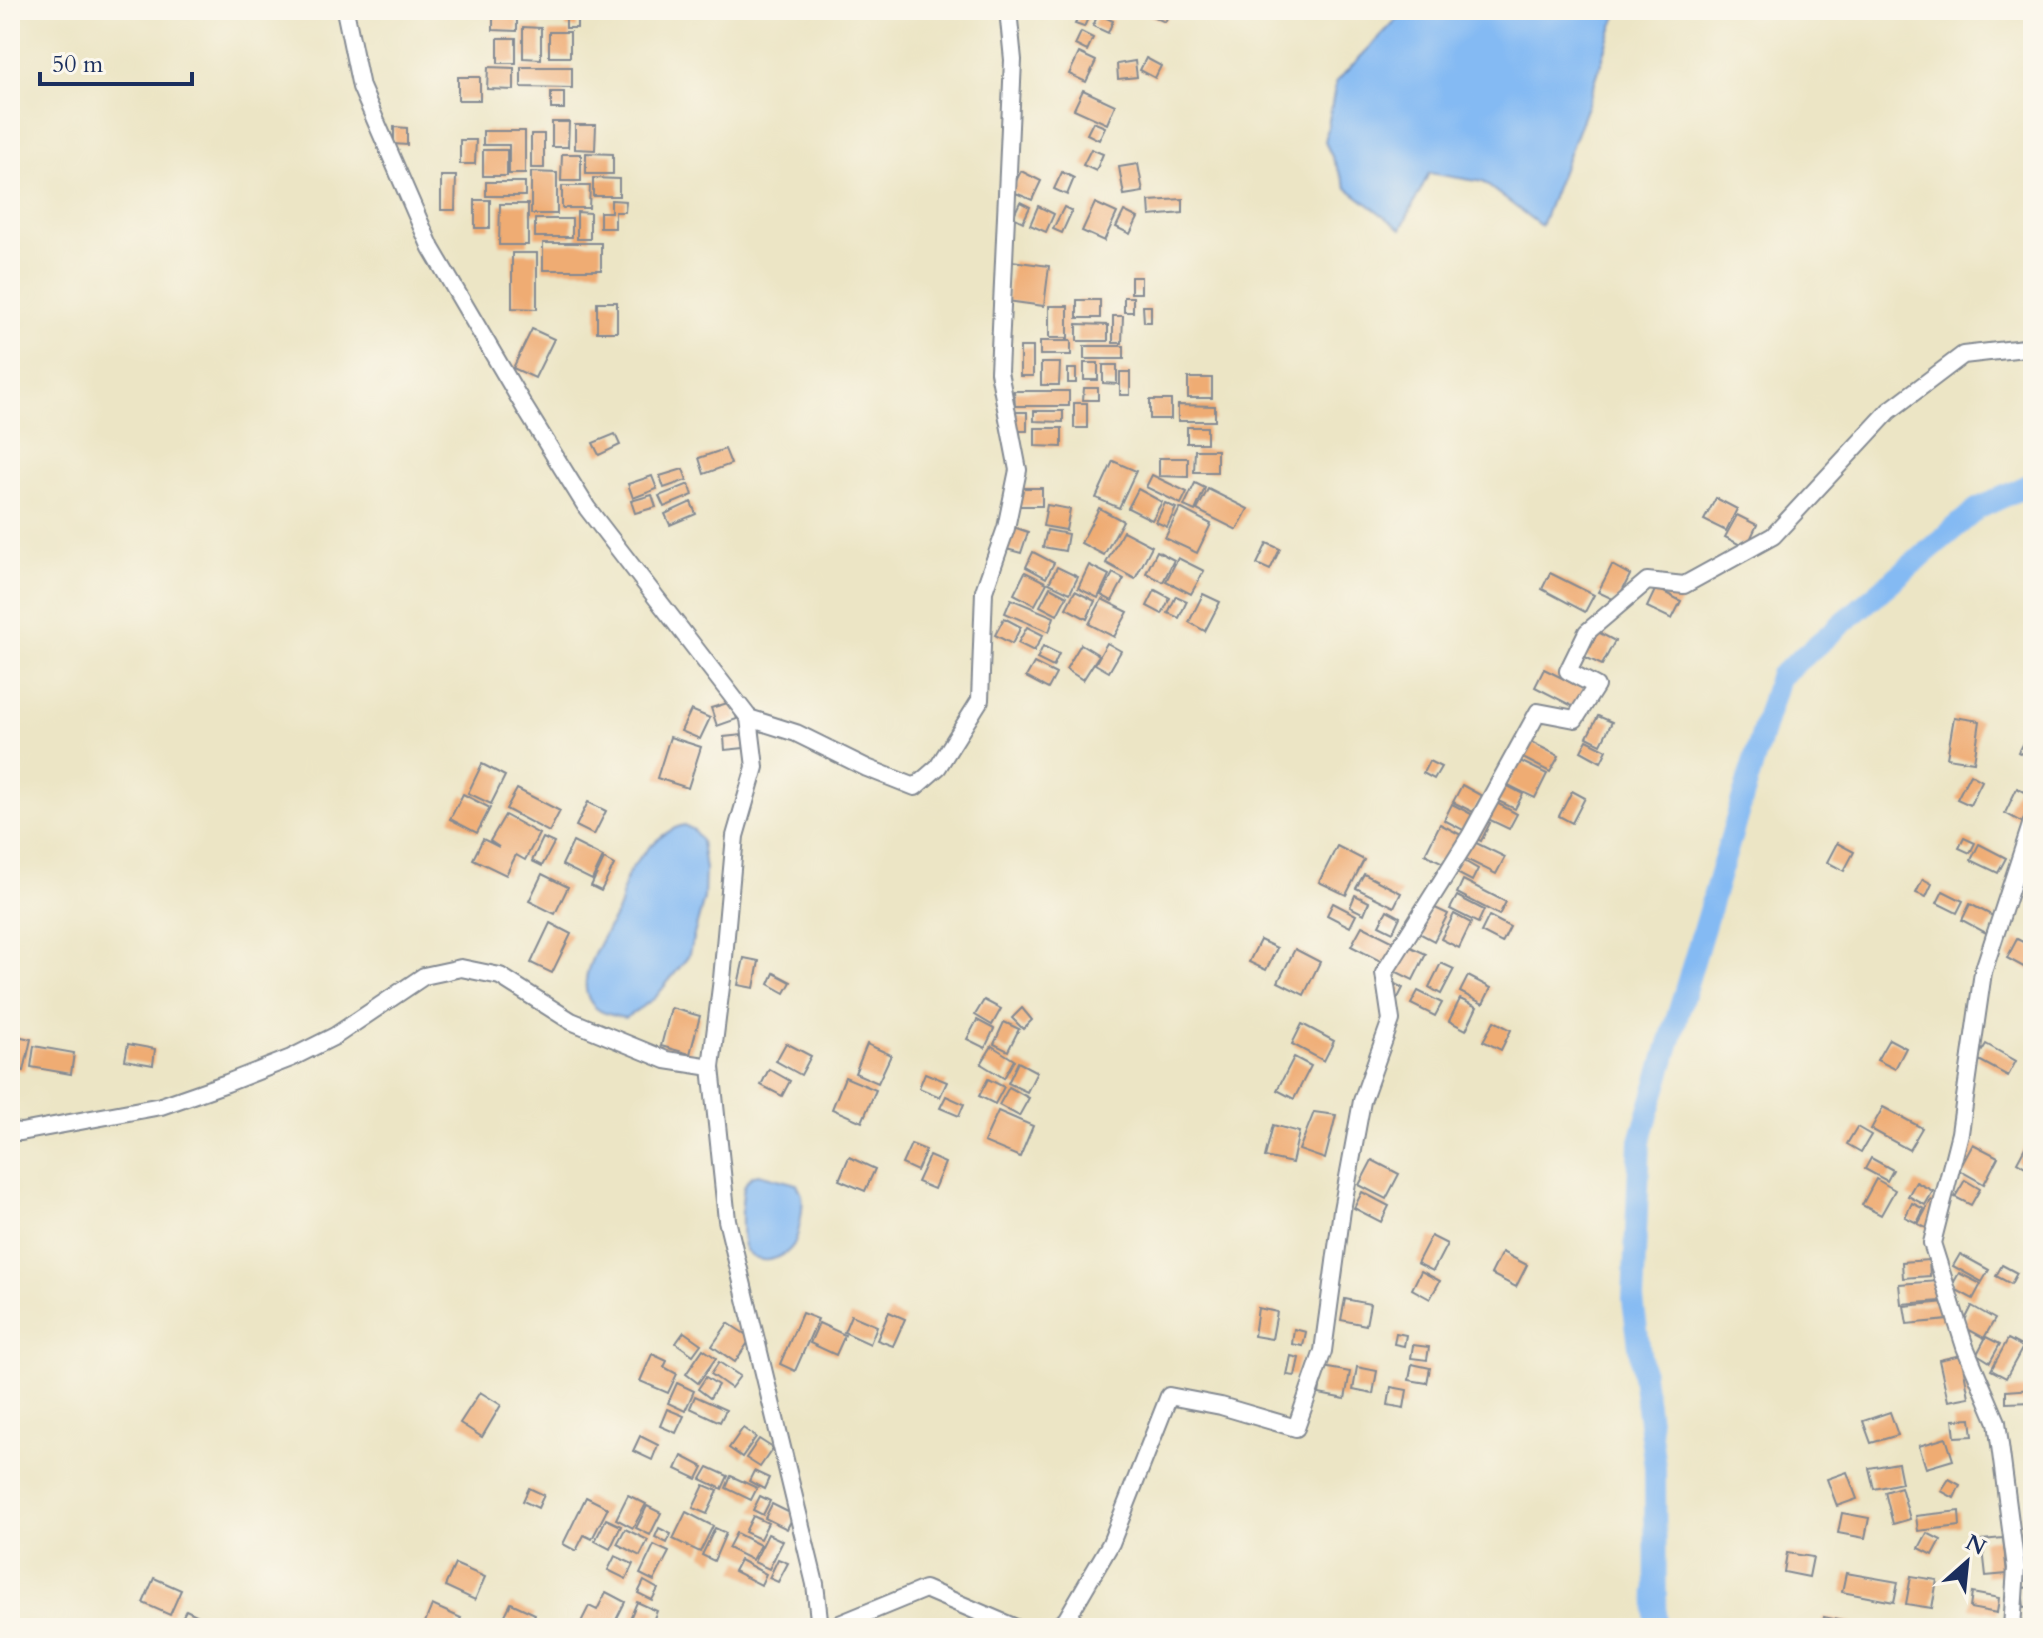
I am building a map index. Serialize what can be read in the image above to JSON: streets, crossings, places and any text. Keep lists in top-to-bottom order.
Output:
{
  "scale_bar": "50 m",
  "north": "top right"
}
